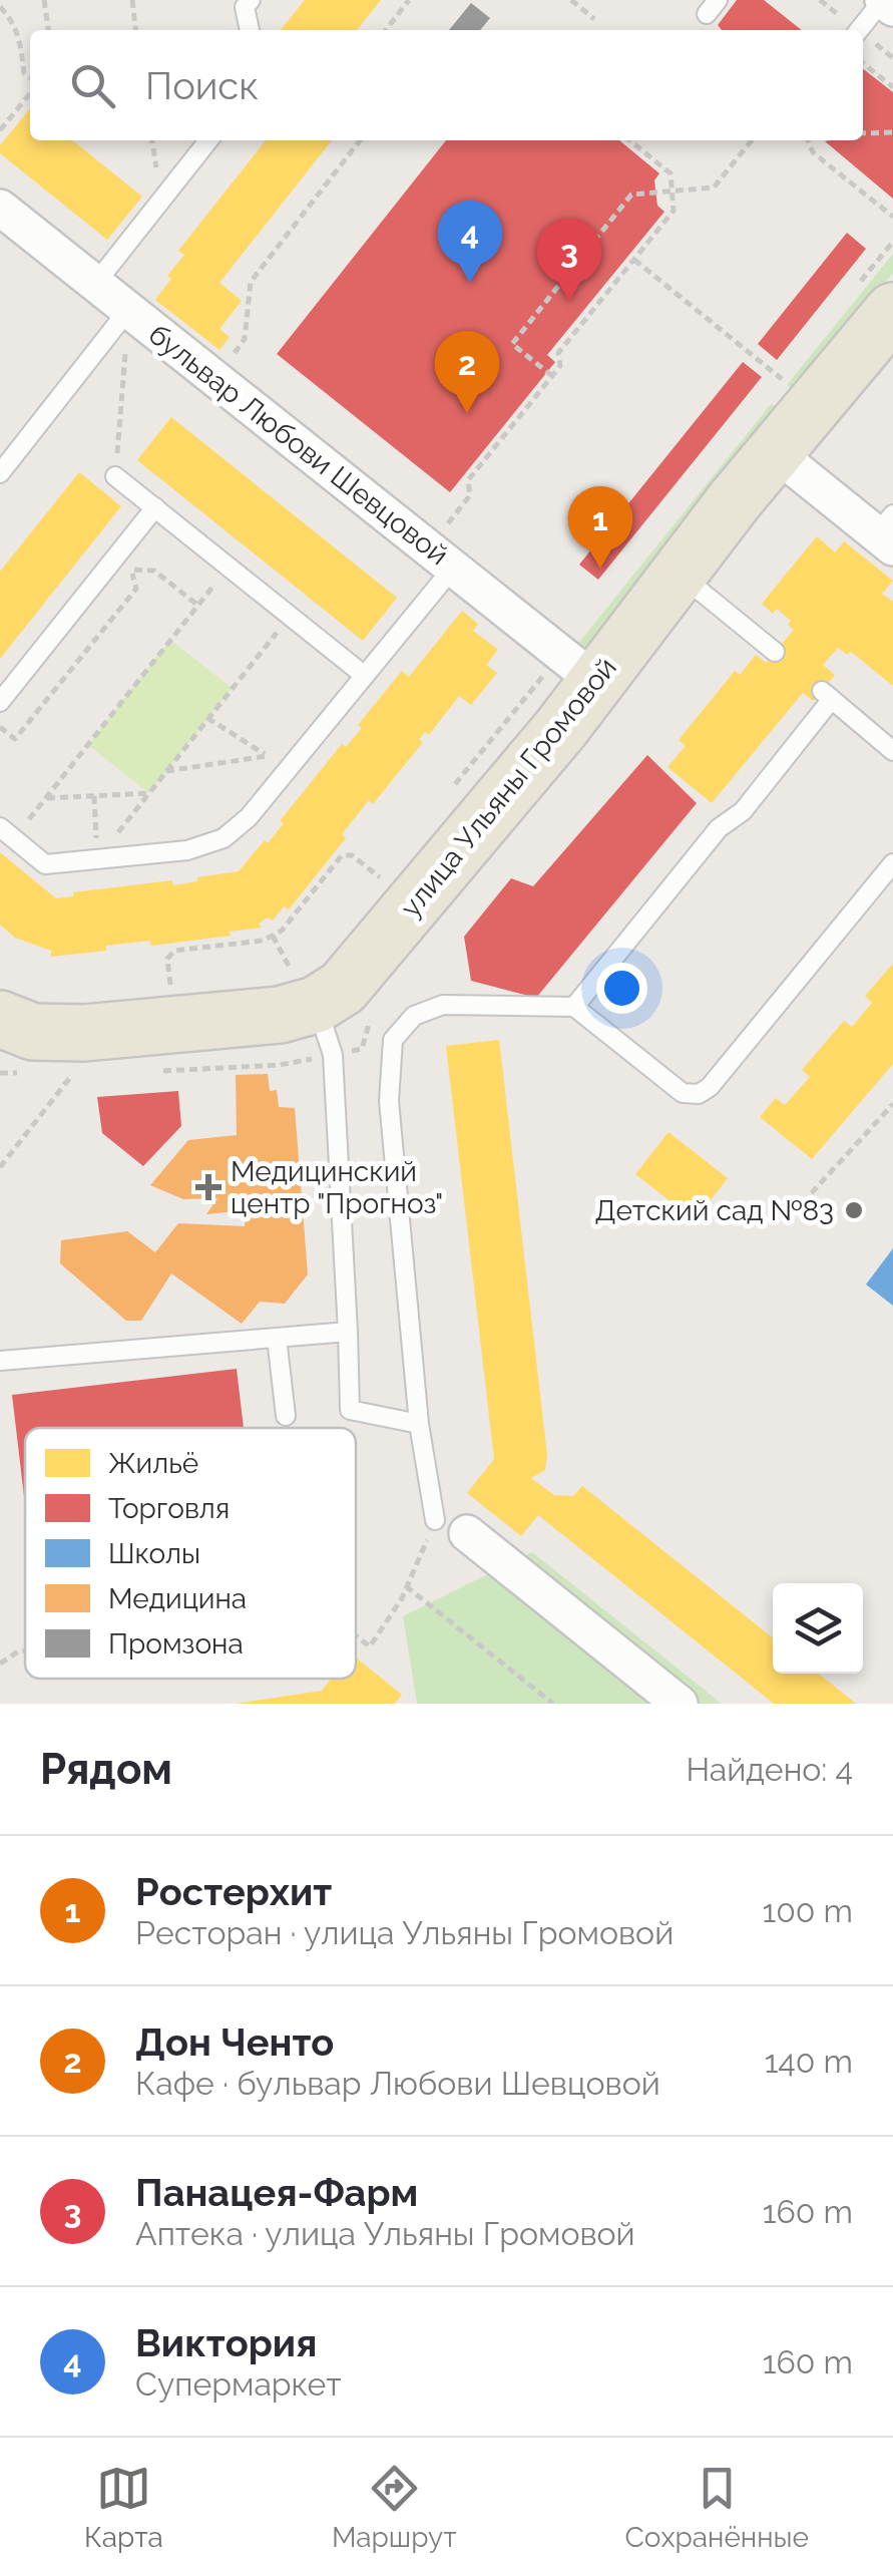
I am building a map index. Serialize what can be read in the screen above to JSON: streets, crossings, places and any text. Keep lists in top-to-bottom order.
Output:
{
  "streets": {
    "main road": ["улица Ульяны Громовой"],
    "street": ["бульвар Любови Шевцовой"]
  },
  "crossings": [
    ["бульвар Любови Шевцовой", "улица Ульяны Громовой"]
  ],
  "places": {
    "health": ["Медицинский центр \"Прогноз\""],
    "other": ["Детский сад №83"]
  },
  "legend": [
    "Жильё",
    "Торговля",
    "Школы",
    "Медицина",
    "Промзона"
  ],
  "page": {
    "search": "Поиск",
    "pins": [
      "4",
      "3",
      "2",
      "1"
    ],
    "heading": ["Рядом", "Найдено: 4"],
    "list": [
      {
        "mark": "1",
        "name": "Ростерхит",
        "note": "Ресторан · улица Ульяны Громовой",
        "value": "100 m"
      },
      {
        "mark": "2",
        "name": "Дон Ченто",
        "note": "Кафе · бульвар Любови Шевцовой",
        "value": "140 m"
      },
      {
        "mark": "3",
        "name": "Панацея-Фарм",
        "note": "Аптека · улица Ульяны Громовой",
        "value": "160 m"
      },
      {
        "mark": "4",
        "name": "Виктория",
        "note": "Супермаркет",
        "value": "160 m"
      }
    ],
    "nav": ["Карта", "Маршрут", "Сохранённые"]
  }
}
